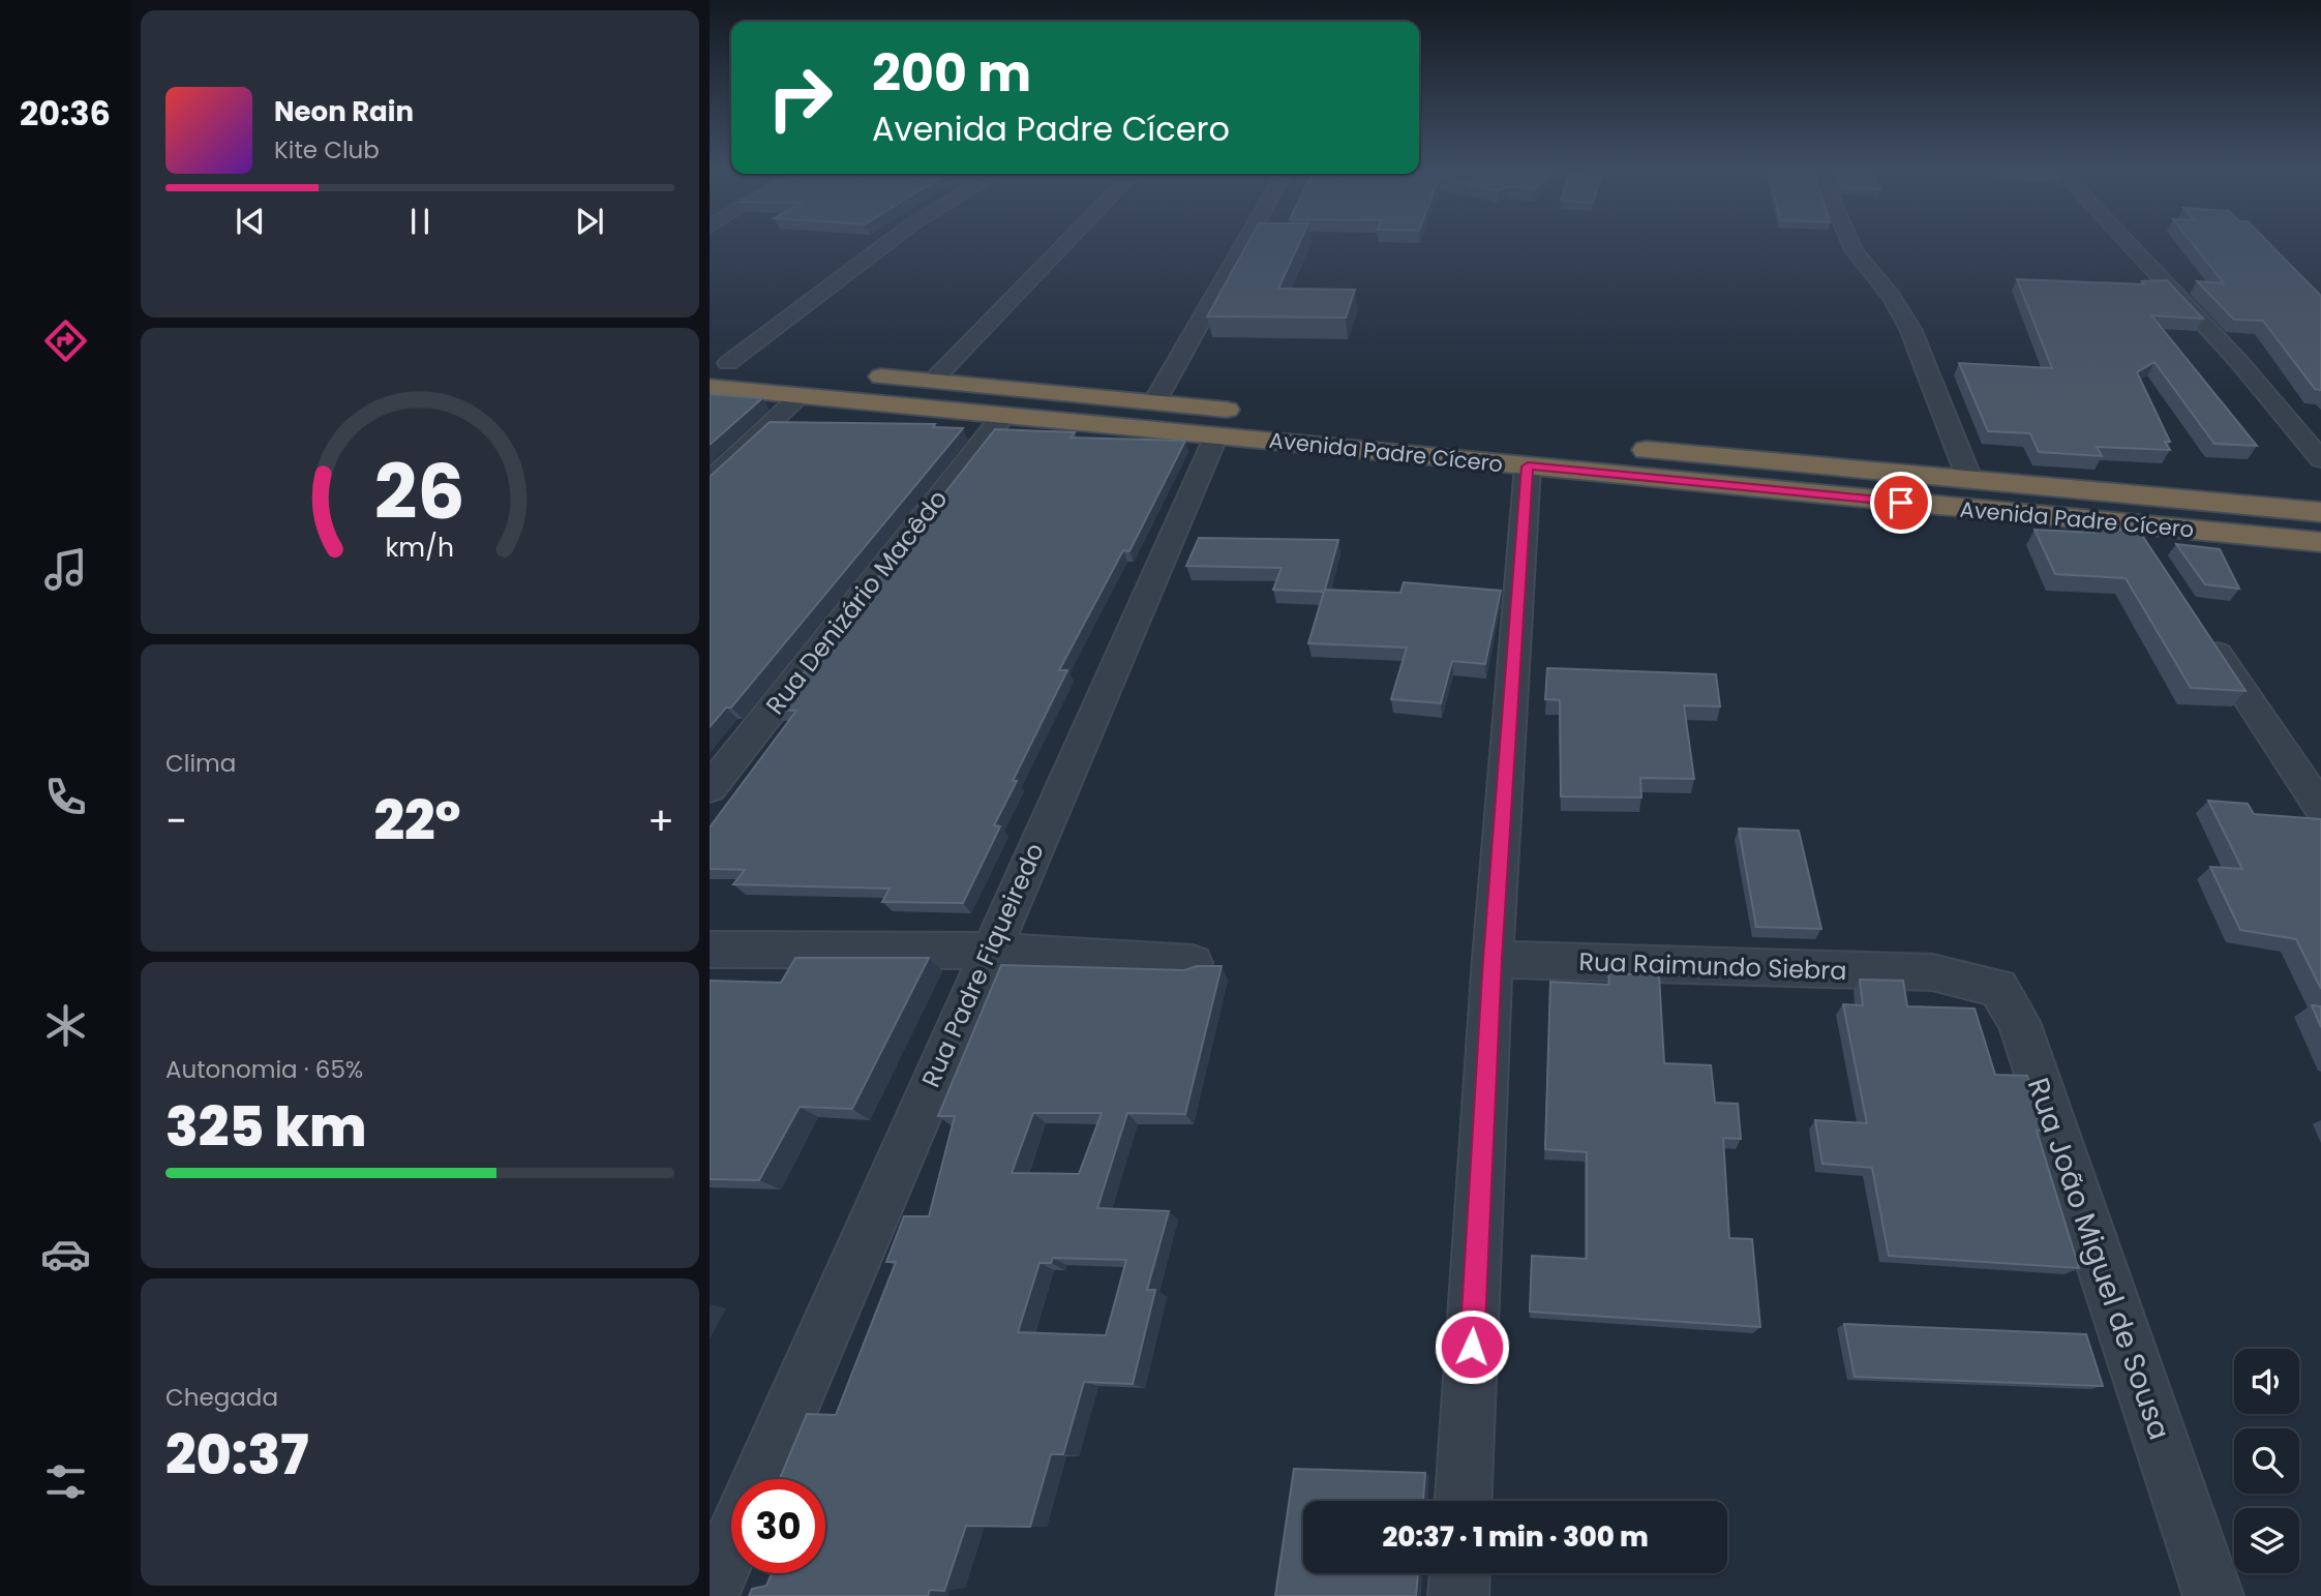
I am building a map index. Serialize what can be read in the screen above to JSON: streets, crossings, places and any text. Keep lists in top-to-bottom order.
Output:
{
  "streets": {
    "highway": ["Avenida Padre Cícero"],
    "street": [
      "Rua Denizário Macêdo",
      "Rua Padre Fiqueiredo",
      "Rua Raimundo Siebra",
      "Rua João Miguel de Sousa"
    ]
  },
  "crossings": [
    ["Avenida Padre Cícero", "Rua Denizário Macêdo"],
    ["Avenida Padre Cícero", "Rua Padre Fiqueiredo"],
    ["Rua Raimundo Siebra", "Rua João Miguel de Sousa"]
  ],
  "page": {
    "tabs": "20:36",
    "turn": ["200 m", "Avenida Padre Cícero"],
    "song": ["Neon Rain", "Kite Club"],
    "tile": [
      "Clima",
      ["Autonomia · 65%", "325 km"],
      ["Chegada", "20:37"]
    ],
    "heat": ["−", "22°", "+"],
    "limit": "30",
    "trip": "20:37 · 1 min · 300 m",
    "gauge": ["26", "km/h"]
  }
}
